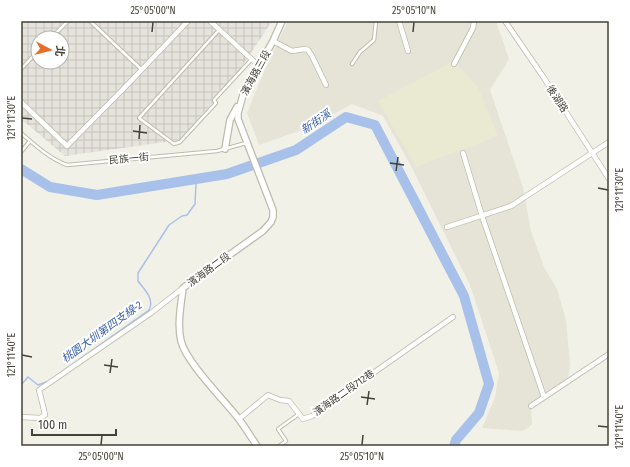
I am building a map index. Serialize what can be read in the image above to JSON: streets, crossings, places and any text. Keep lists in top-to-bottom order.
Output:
{
  "streets": {
    "street": [
      "濱海路三段",
      "後湖路",
      "濱海路二段",
      "濱海路二段712巷"
    ],
    "lane": ["民族一街"]
  },
  "crossings": [
    ["濱海路三段", "民族一街"],
    ["濱海路三段", "濱海路二段"],
    ["濱海路二段", "濱海路二段712巷"]
  ],
  "water": ["新街溪", "桃園大圳第四支線-2"],
  "scale_bar": "100 m",
  "north": "right",
  "coordinates": [
    "25°05'00\"N",
    "25°05'10\"N",
    "121°11'30\"E",
    "121°11'40\"E"
  ]
}
